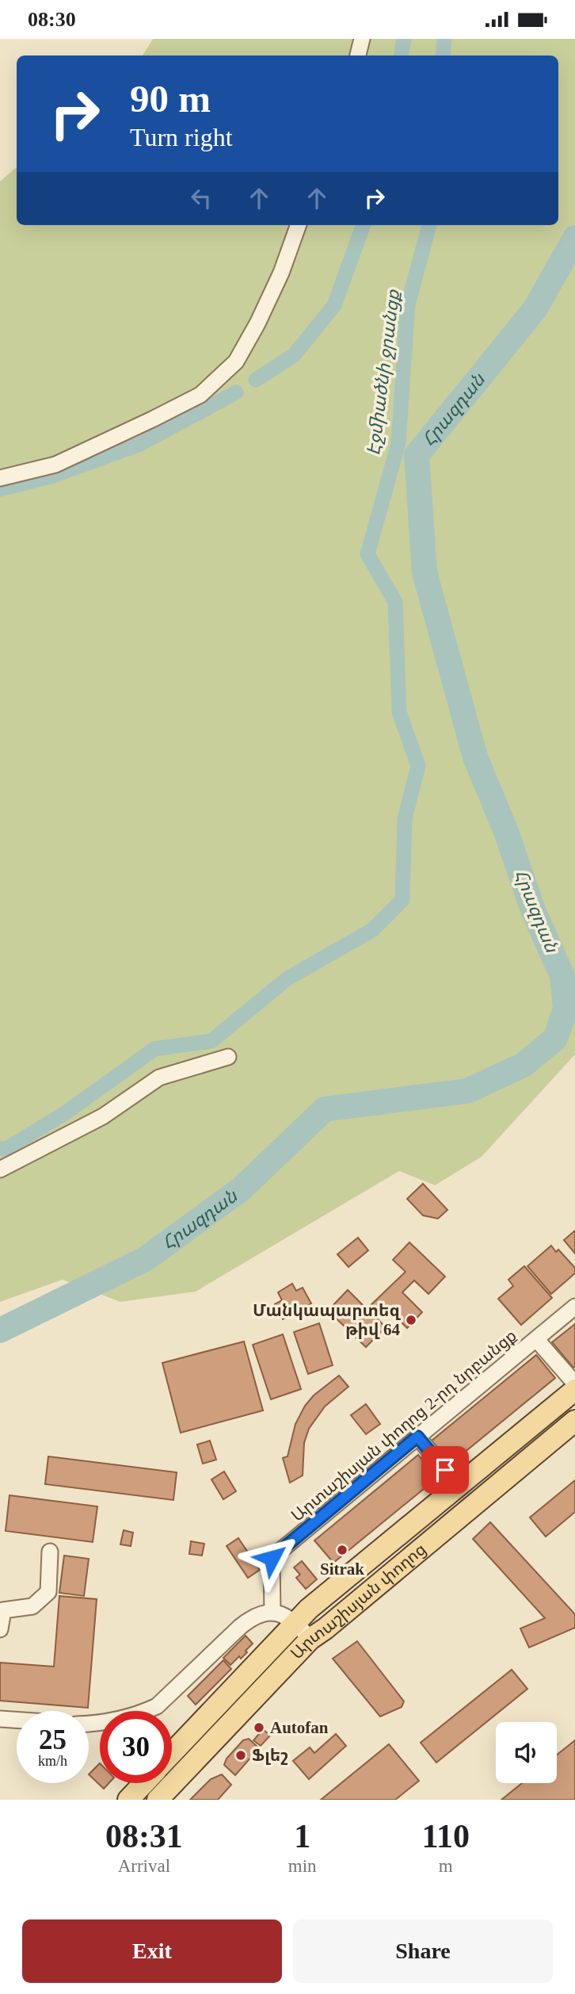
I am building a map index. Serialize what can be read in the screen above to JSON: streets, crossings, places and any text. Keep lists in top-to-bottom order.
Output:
{
  "streets": {
    "main road": ["Արտաշիսյան փողոց"],
    "street": ["Արտաշիսյան փողոց 2-րդ նրբանցք"]
  },
  "water": ["Էջմիածնի ջրանցք", "Հրազդան"],
  "places": [
    "Մանկապարտեզ թիվ 64",
    "Sitrak",
    "Autofan",
    "Ֆլեշ"
  ],
  "page": {
    "status": "08:30",
    "turn": ["90 m", "Turn right"],
    "speed": "25 km/h",
    "limit": "30",
    "eta": [
      "08:31",
      "Arrival",
      "1",
      "min",
      "110",
      "m"
    ],
    "buttons": ["Exit", "Share"]
  }
}
